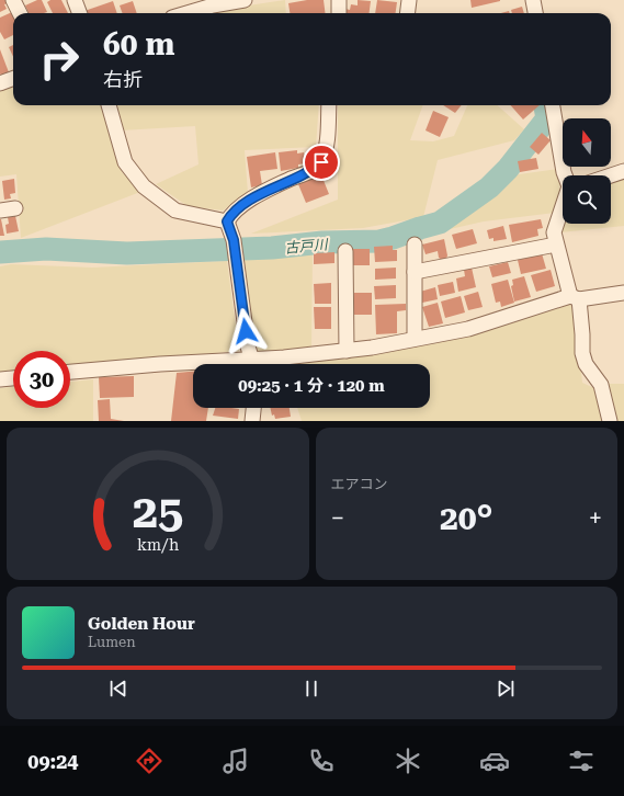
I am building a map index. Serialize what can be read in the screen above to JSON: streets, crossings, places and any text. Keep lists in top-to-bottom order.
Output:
{
  "water": ["古戸川"],
  "north": "top",
  "page": {
    "turn": ["60 m", "右折"],
    "limit": "30",
    "trip": "09:25 · 1 分 · 120 m",
    "tile": "エアコン",
    "heat": ["−", "20°", "+"],
    "song": ["Golden Hour", "Lumen"],
    "tabs": "09:24",
    "gauge": ["25", "km/h"]
  }
}
